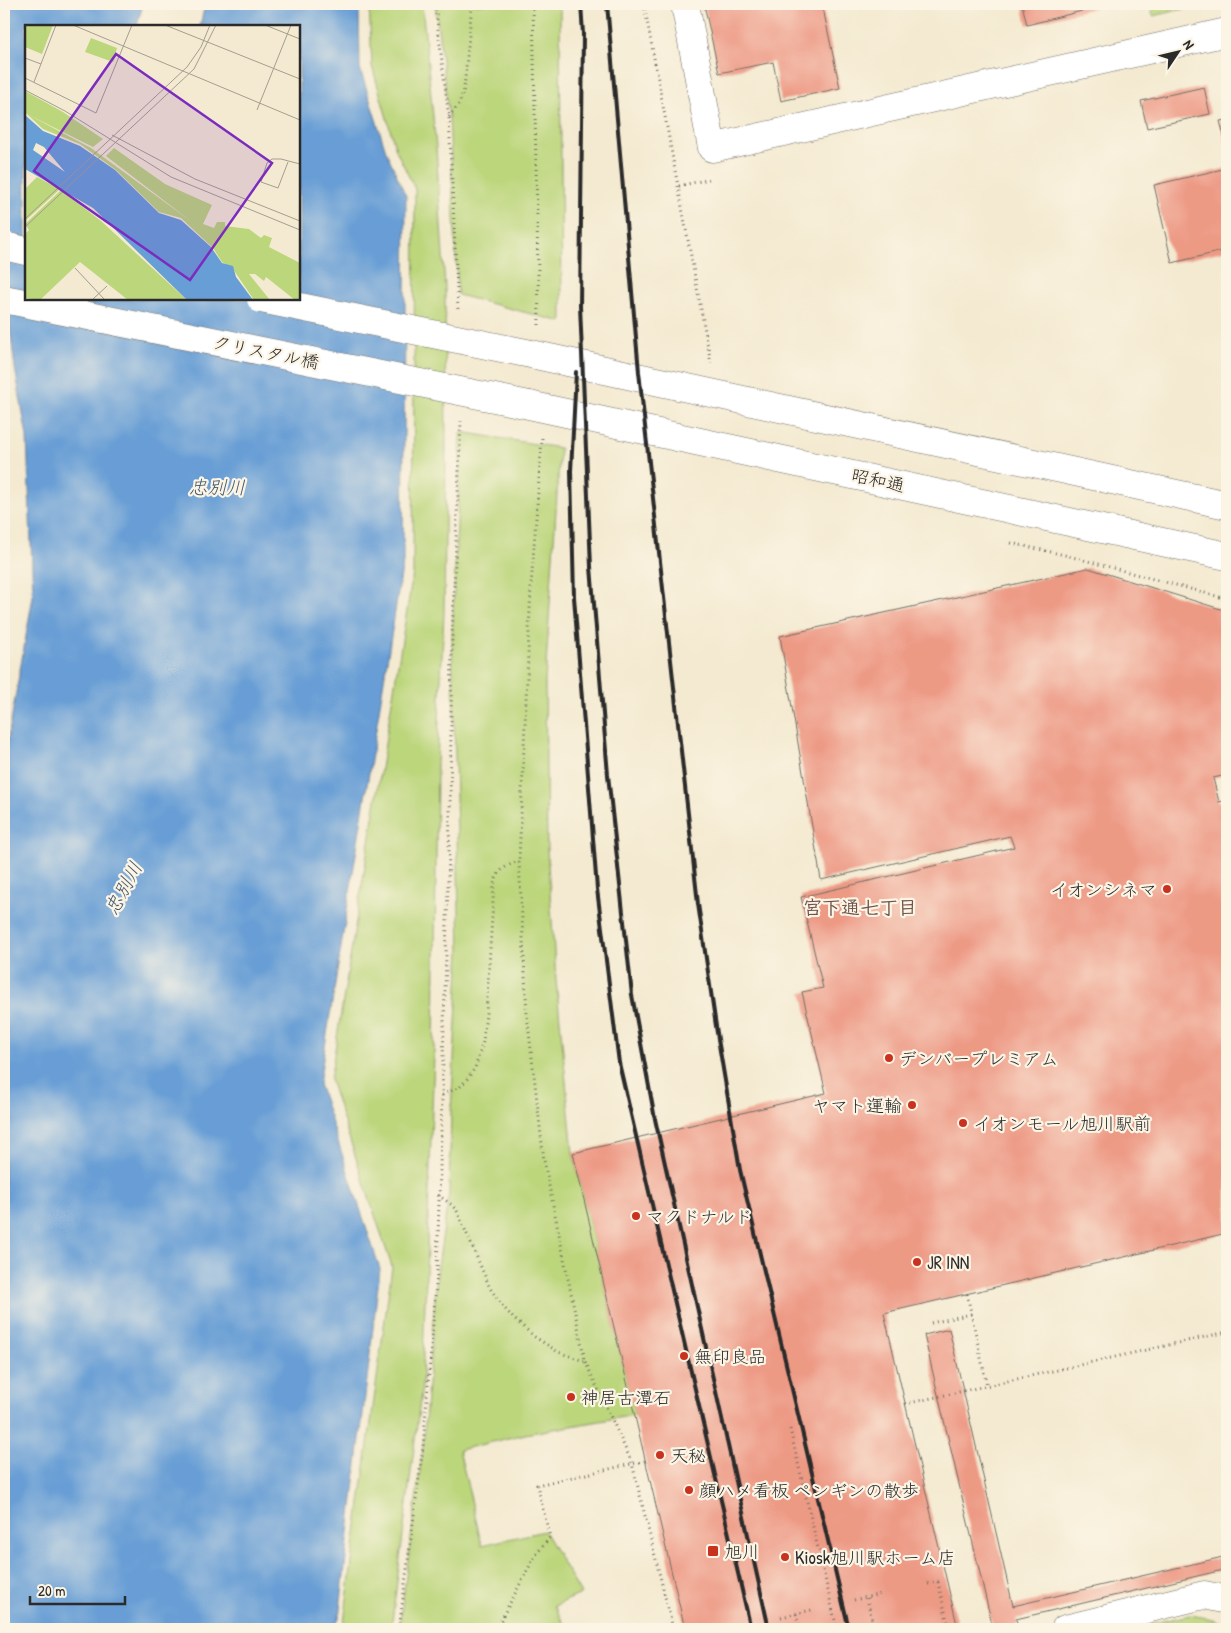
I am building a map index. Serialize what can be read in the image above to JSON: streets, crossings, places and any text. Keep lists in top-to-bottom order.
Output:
{
  "streets": {
    "street": ["クリスタル橋", "昭和通"]
  },
  "crossings": [
    ["クリスタル橋", "昭和通"]
  ],
  "districts": ["宮下通七丁目"],
  "water": ["忠別川"],
  "places": {
    "other": [
      "イオンシネマ",
      "デンバープレミアム",
      "ヤマト運輸",
      "イオンモール旭川駅前",
      "マクドナルド",
      "JR INN",
      "無印良品",
      "神居古潭石",
      "天秘",
      "顔ハメ看板 ペンギンの散歩",
      "Kiosk旭川駅ホーム店"
    ],
    "transit": ["旭川"]
  },
  "scale_bar": "20 m",
  "north": "top right"
}
